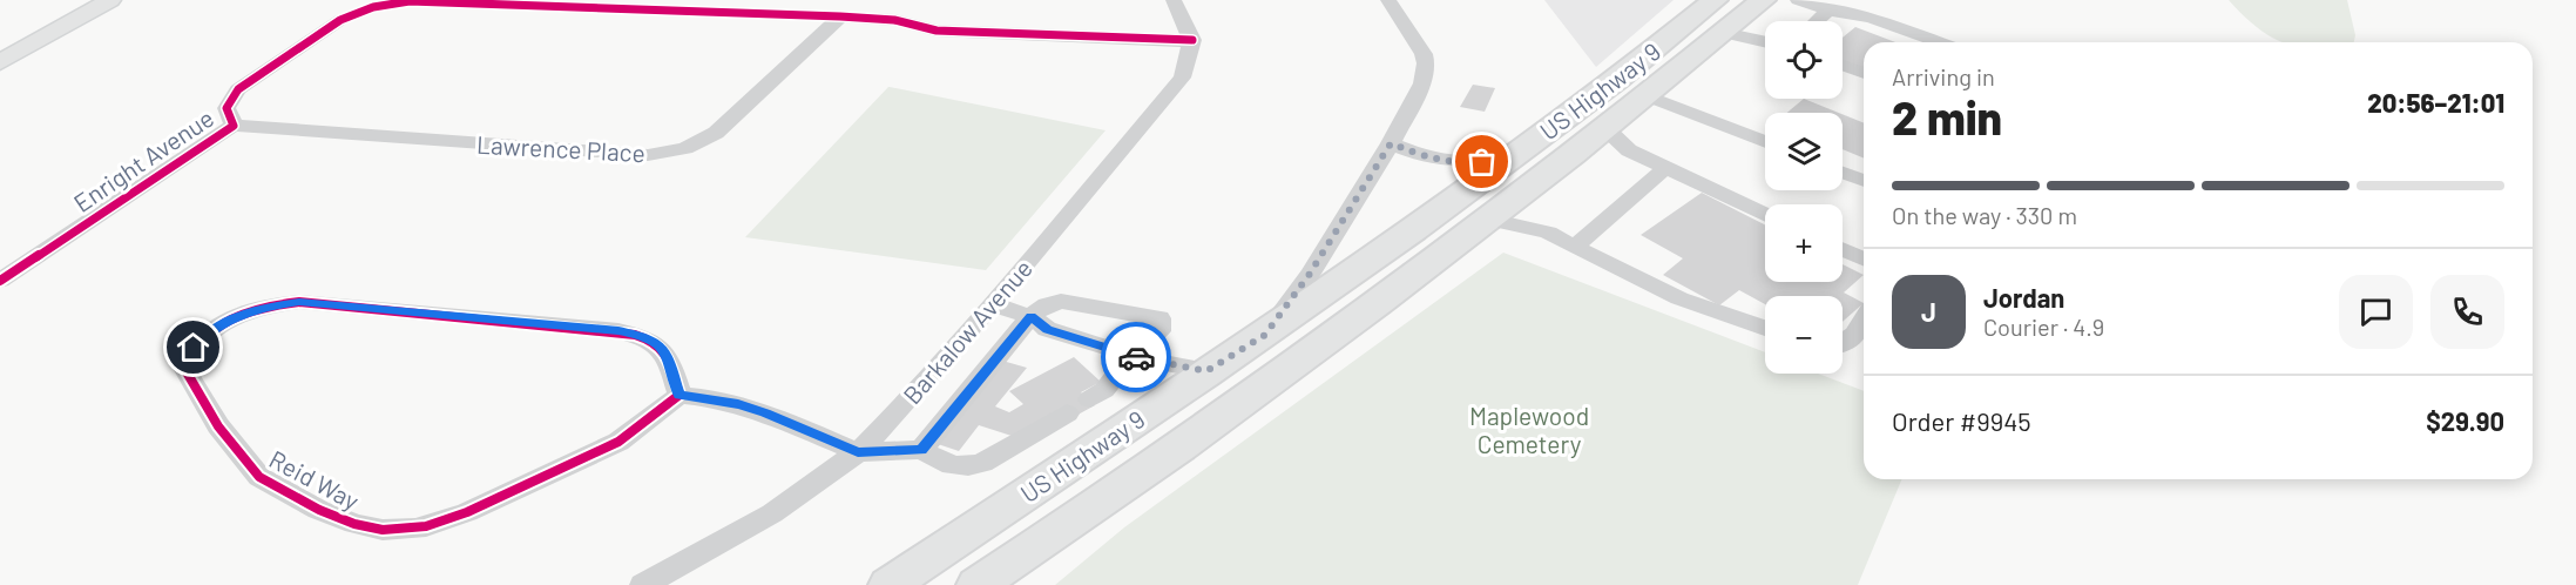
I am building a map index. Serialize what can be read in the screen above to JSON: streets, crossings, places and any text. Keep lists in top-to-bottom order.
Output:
{
  "streets": {
    "highway": ["US Highway 9"],
    "street": [
      "Lawrence Place",
      "Enright Avenue",
      "Barkalow Avenue",
      "Reid Way"
    ]
  },
  "crossings": [
    ["Lawrence Place", "Enright Avenue"],
    ["Enright Avenue", "Barkalow Avenue"]
  ],
  "parks": ["Maplewood Cemetery"],
  "page": {
    "map_buttons": ["+", "−"],
    "heading": ["2 min", "Arriving in", "20:56–21:01"],
    "panel": [
      "Jordan",
      "Courier · 4.9",
      "Order #9945",
      "$29.90"
    ],
    "bar": "On the way · 330 m",
    "round": "J"
  }
}
